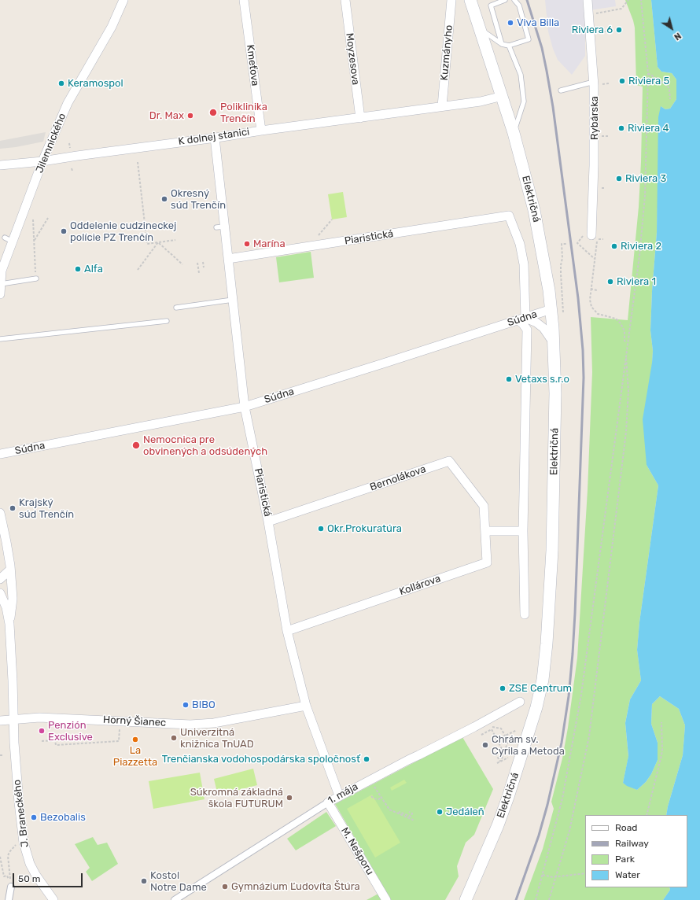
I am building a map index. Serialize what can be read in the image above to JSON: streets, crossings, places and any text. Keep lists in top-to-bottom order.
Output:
{
  "streets": {
    "main road": ["Električná"],
    "street": [
      "Kuzmányho",
      "Moyzesova",
      "Kmeťova",
      "Rybárska",
      "K dolnej stanici",
      "Jilemnického",
      "Piaristická",
      "Súdna",
      "Bernolákova",
      "Kollárova",
      "Horný Šianec",
      "1. mája",
      "J. Braneckého",
      "M. Nešporu"
    ]
  },
  "crossings": [
    ["Kuzmányho", "K dolnej stanici"],
    ["Moyzesova", "K dolnej stanici"],
    ["Kmeťova", "K dolnej stanici"],
    ["K dolnej stanici", "Jilemnického"],
    ["K dolnej stanici", "Električná"],
    ["K dolnej stanici", "Piaristická"],
    ["Električná", "Súdna"],
    ["Piaristická", "Súdna"],
    ["Piaristická", "Bernolákova"],
    ["Piaristická", "Kollárova"],
    ["Piaristická", "Horný Šianec"],
    ["Bernolákova", "Kollárova"],
    ["Horný Šianec", "J. Braneckého"],
    ["1. mája", "M. Nešporu"]
  ],
  "places": [
    "Viva Billa",
    "Riviera 6",
    "Riviera 5",
    "Keramospol",
    "Poliklinika Trenčín",
    "Dr. Max",
    "Riviera 4",
    "Riviera 3",
    "Okresný súd Trenčín",
    "Oddelenie cudzineckej polície PZ Trenčín",
    "Marína",
    "Riviera 2",
    "Alfa",
    "Riviera 1",
    "Vetaxs s.r.o",
    "Nemocnica pre obvinených a odsúdených",
    "Krajský súd Trenčín",
    "Okr.Prokuratúra",
    "ZSE Centrum",
    "BIBO",
    "Penzión Exclusive",
    "Univerzitná knižnica TnUAD",
    "La Piazzetta",
    "Chrám sv. Cyrila a Metoda",
    "Trenčianska vodohospodárska spoločnosť",
    "Súkromná základná škola FUTURUM",
    "Jedáleň",
    "Bezobalis",
    "Kostol Notre Dame",
    "Gymnázium Ľudovíta Štúra"
  ],
  "legend": [
    "Road",
    "Railway",
    "Park",
    "Water"
  ],
  "scale_bar": "50 m",
  "north": "bottom right"
}
